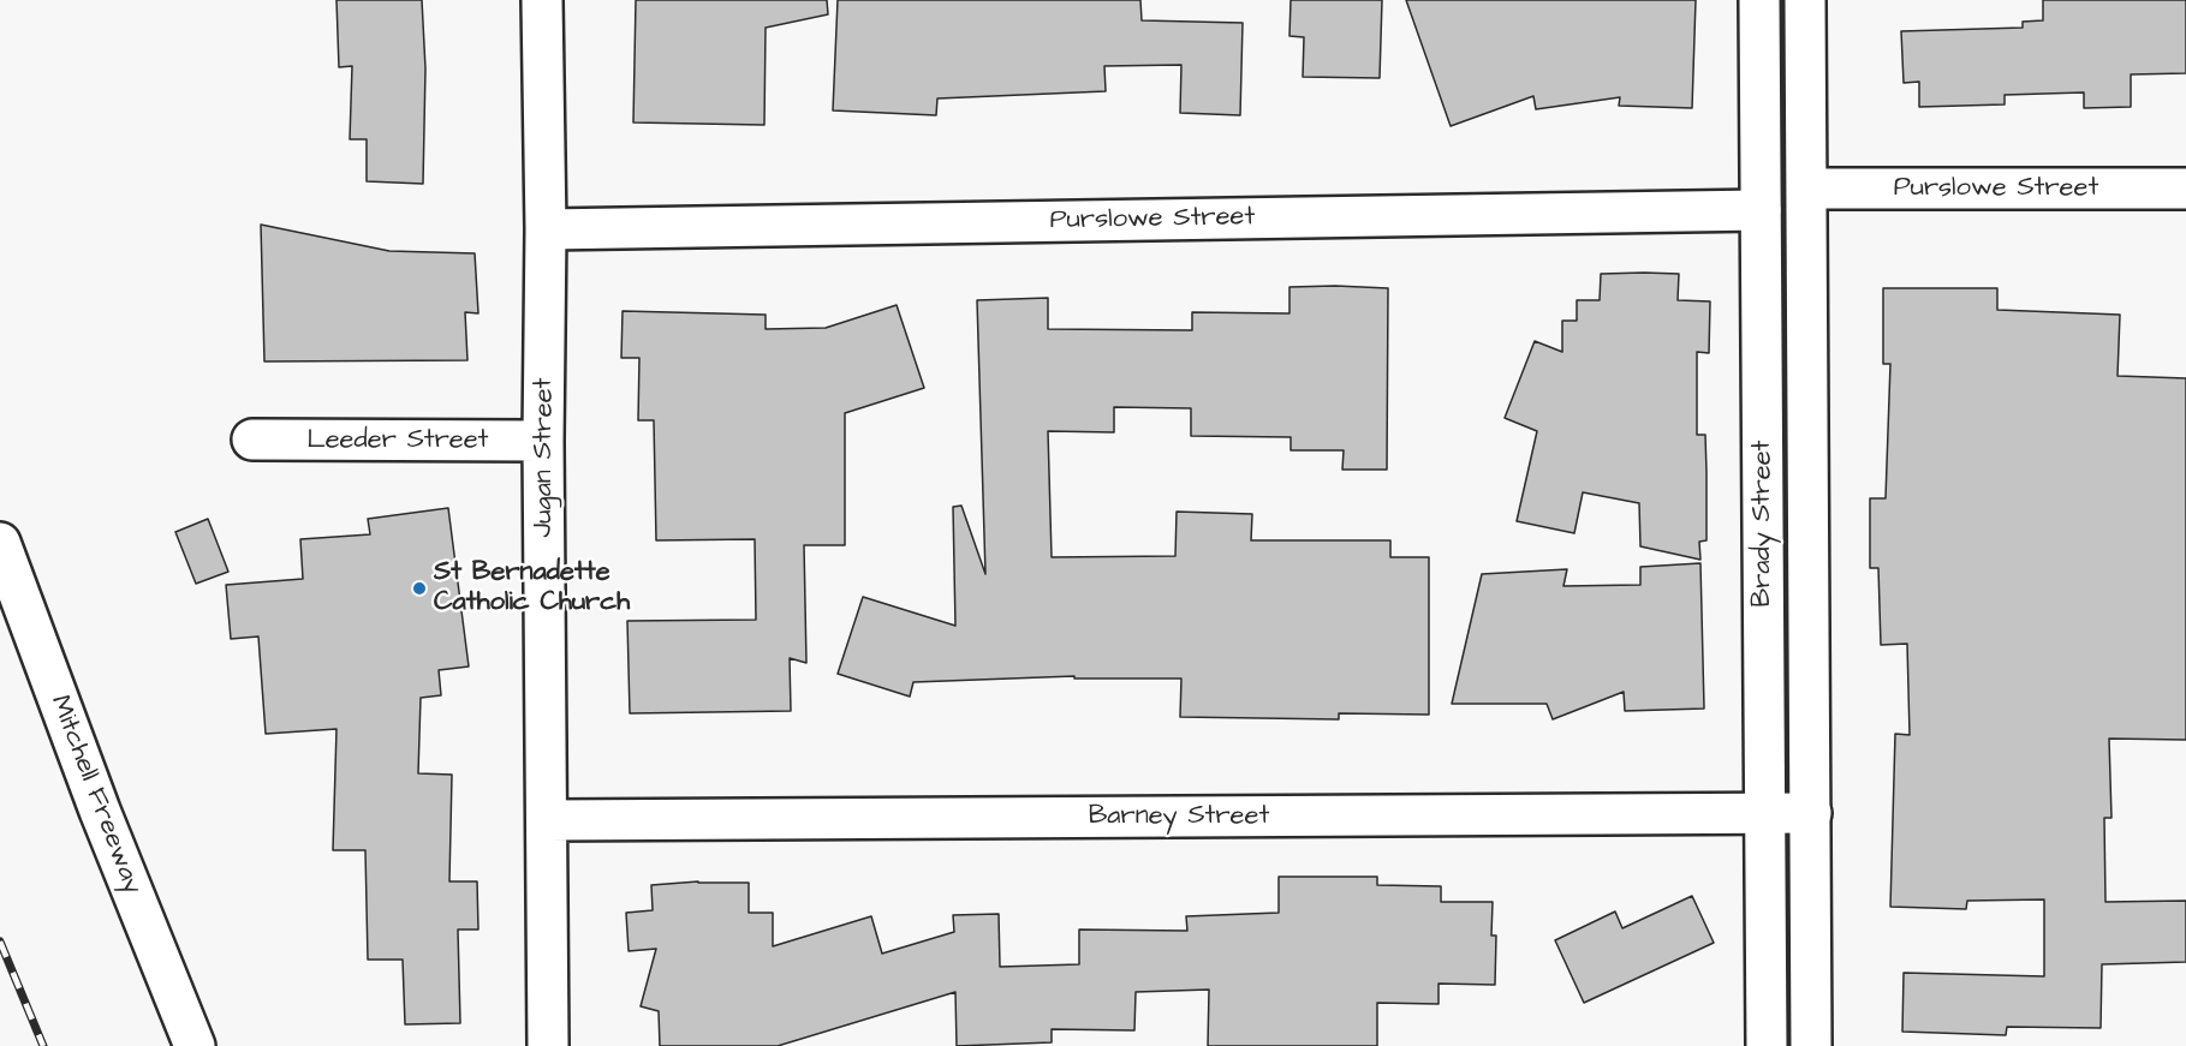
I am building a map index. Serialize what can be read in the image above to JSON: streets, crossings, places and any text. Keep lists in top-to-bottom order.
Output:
{
  "streets": {
    "main road": [
      "Purslowe Street",
      "Leeder Street",
      "Jugan Street",
      "Brady Street",
      "Mitchell Freeway",
      "Barney Street"
    ]
  },
  "crossings": [
    ["Purslowe Street", "Jugan Street"],
    ["Purslowe Street", "Brady Street"],
    ["Leeder Street", "Jugan Street"],
    ["Jugan Street", "Barney Street"],
    ["Brady Street", "Barney Street"]
  ],
  "places": ["St Bernadette Catholic Church"]
}
